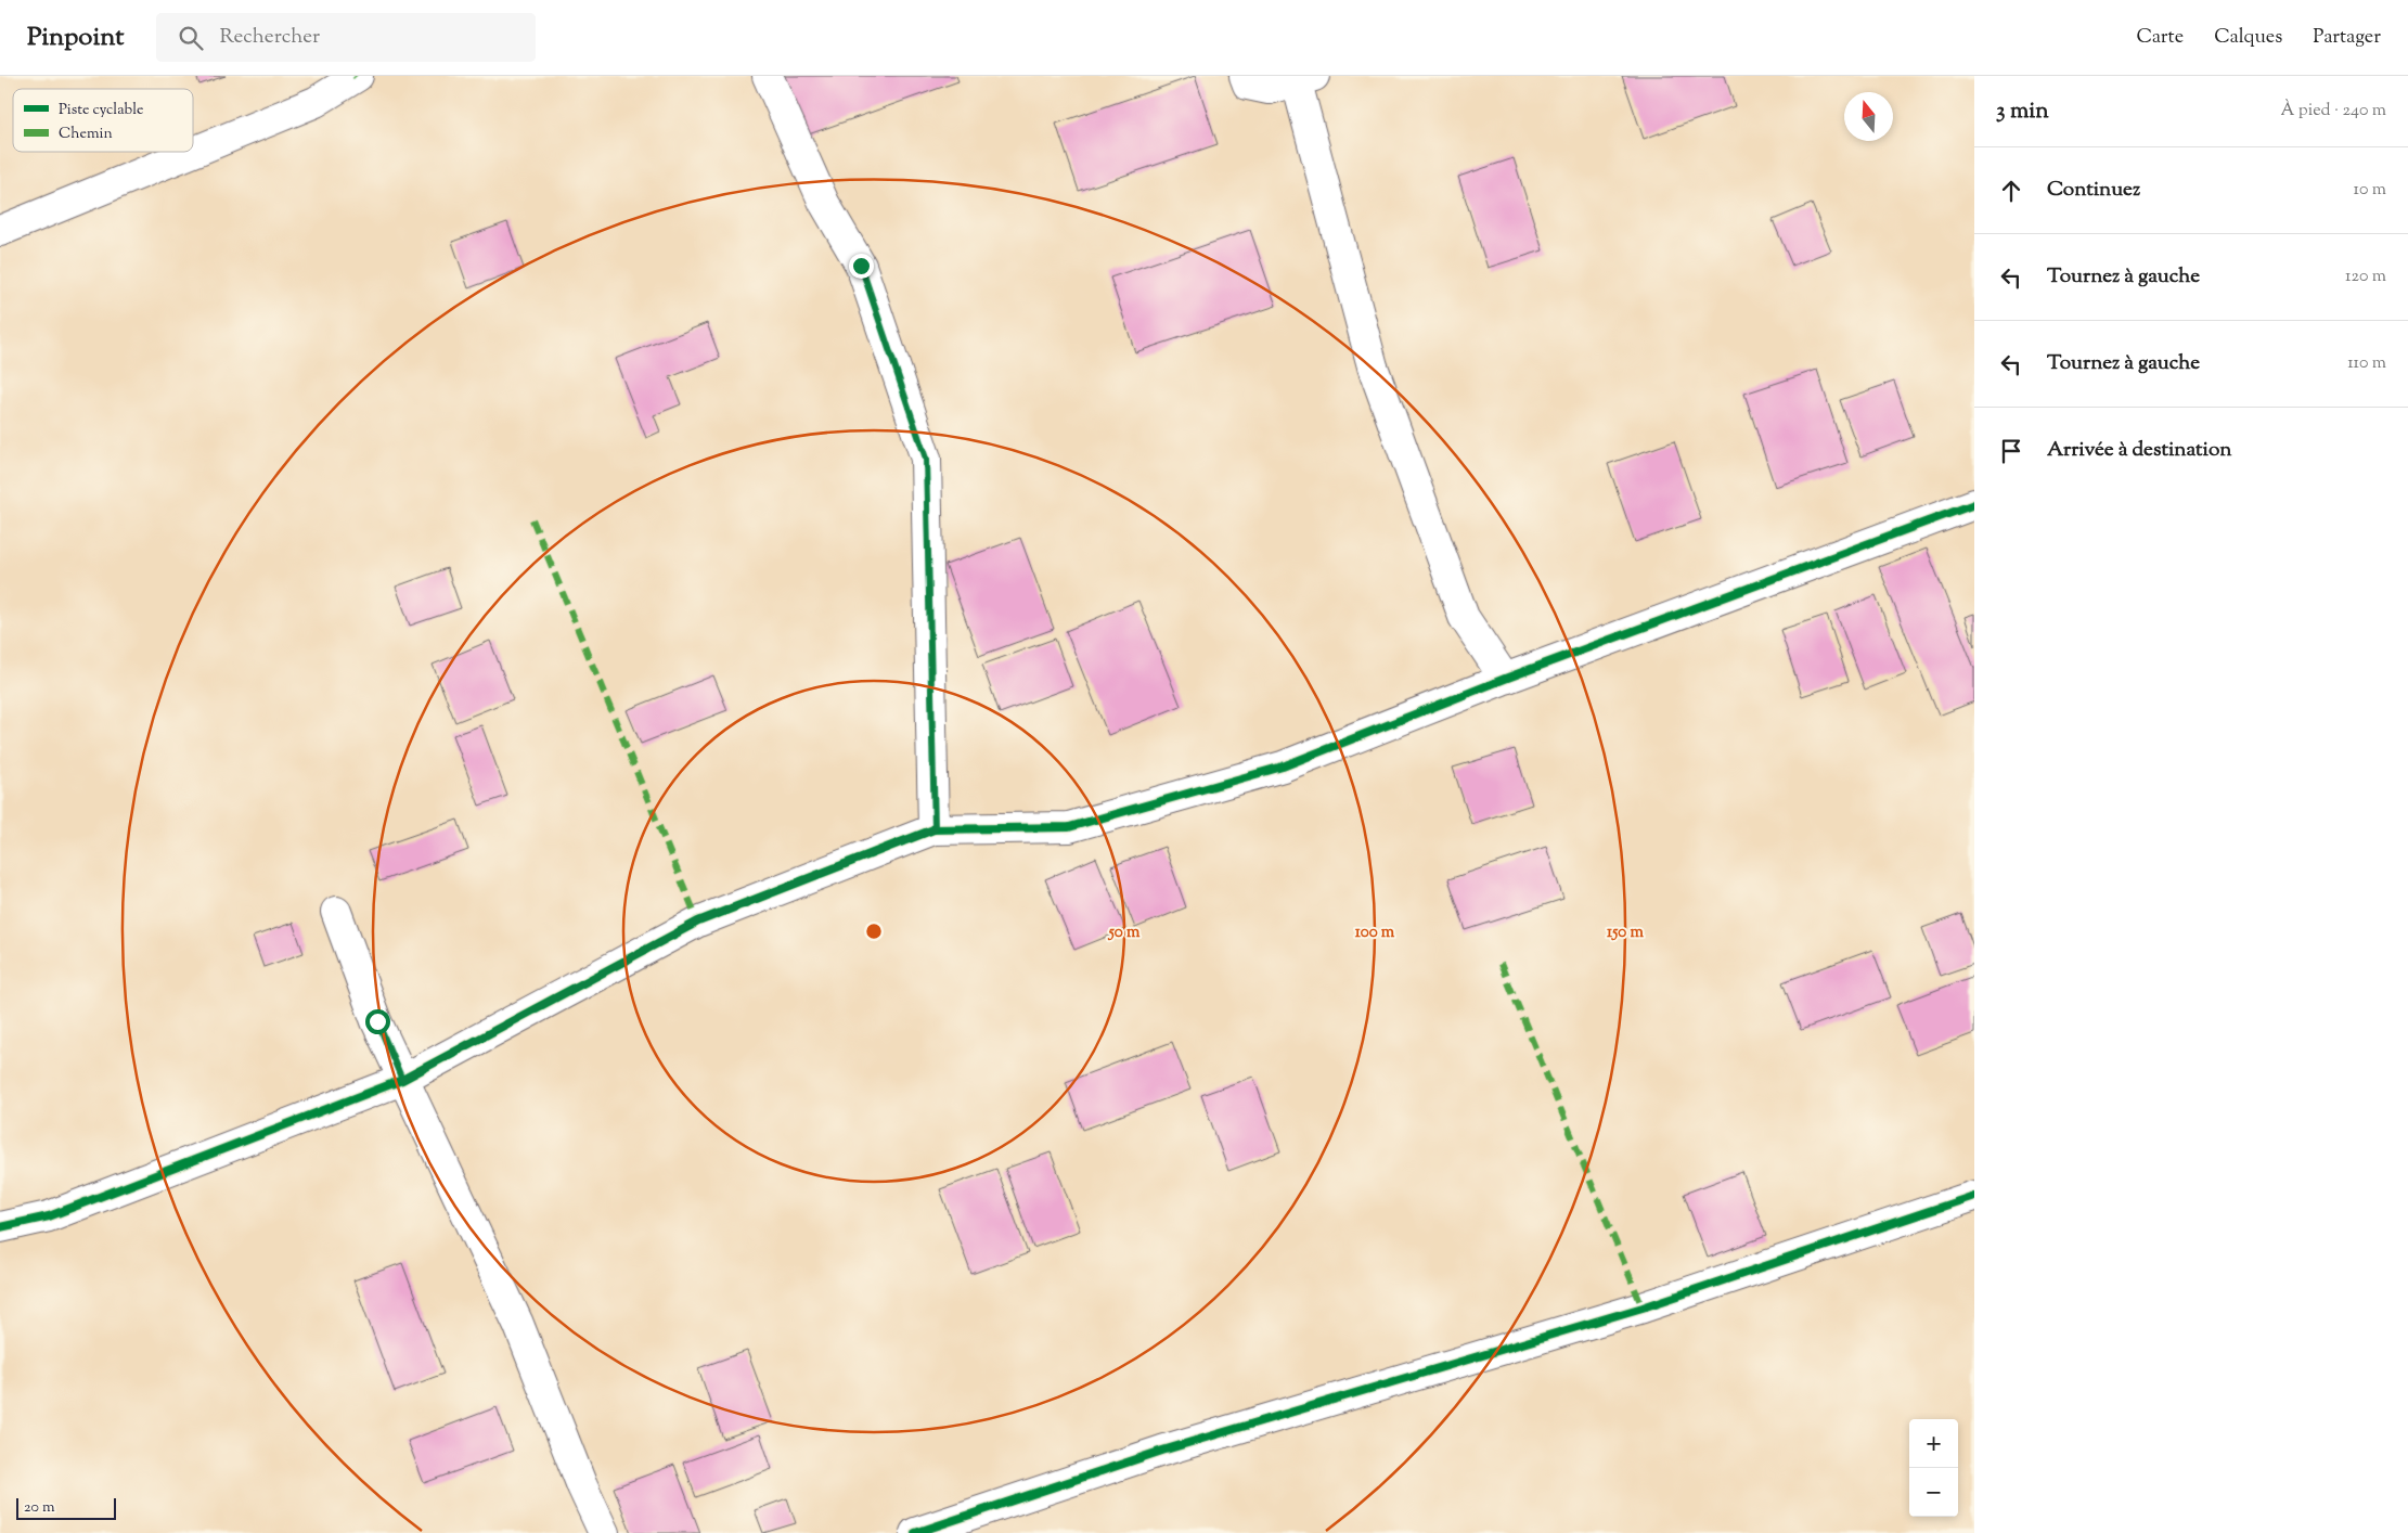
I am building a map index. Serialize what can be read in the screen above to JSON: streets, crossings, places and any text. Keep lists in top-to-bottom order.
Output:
{
  "legend": ["Piste cyclable", "Chemin"],
  "scale_bar": "20 m",
  "north": "top",
  "page": {
    "header": "Pinpoint",
    "search": "Rechercher",
    "nav": ["Carte", "Calques", "Partager"],
    "heading": ["3 min", "À pied · 240 m"],
    "list": [
      ["Continuez", "10 m"],
      ["Tournez à gauche", "120 m"],
      ["Tournez à gauche", "110 m"],
      "Arrivée à destination"
    ],
    "map_buttons": ["+", "−"],
    "scale": "20 m"
  },
  "rings": ["50 m", "100 m", "150 m"]
}
